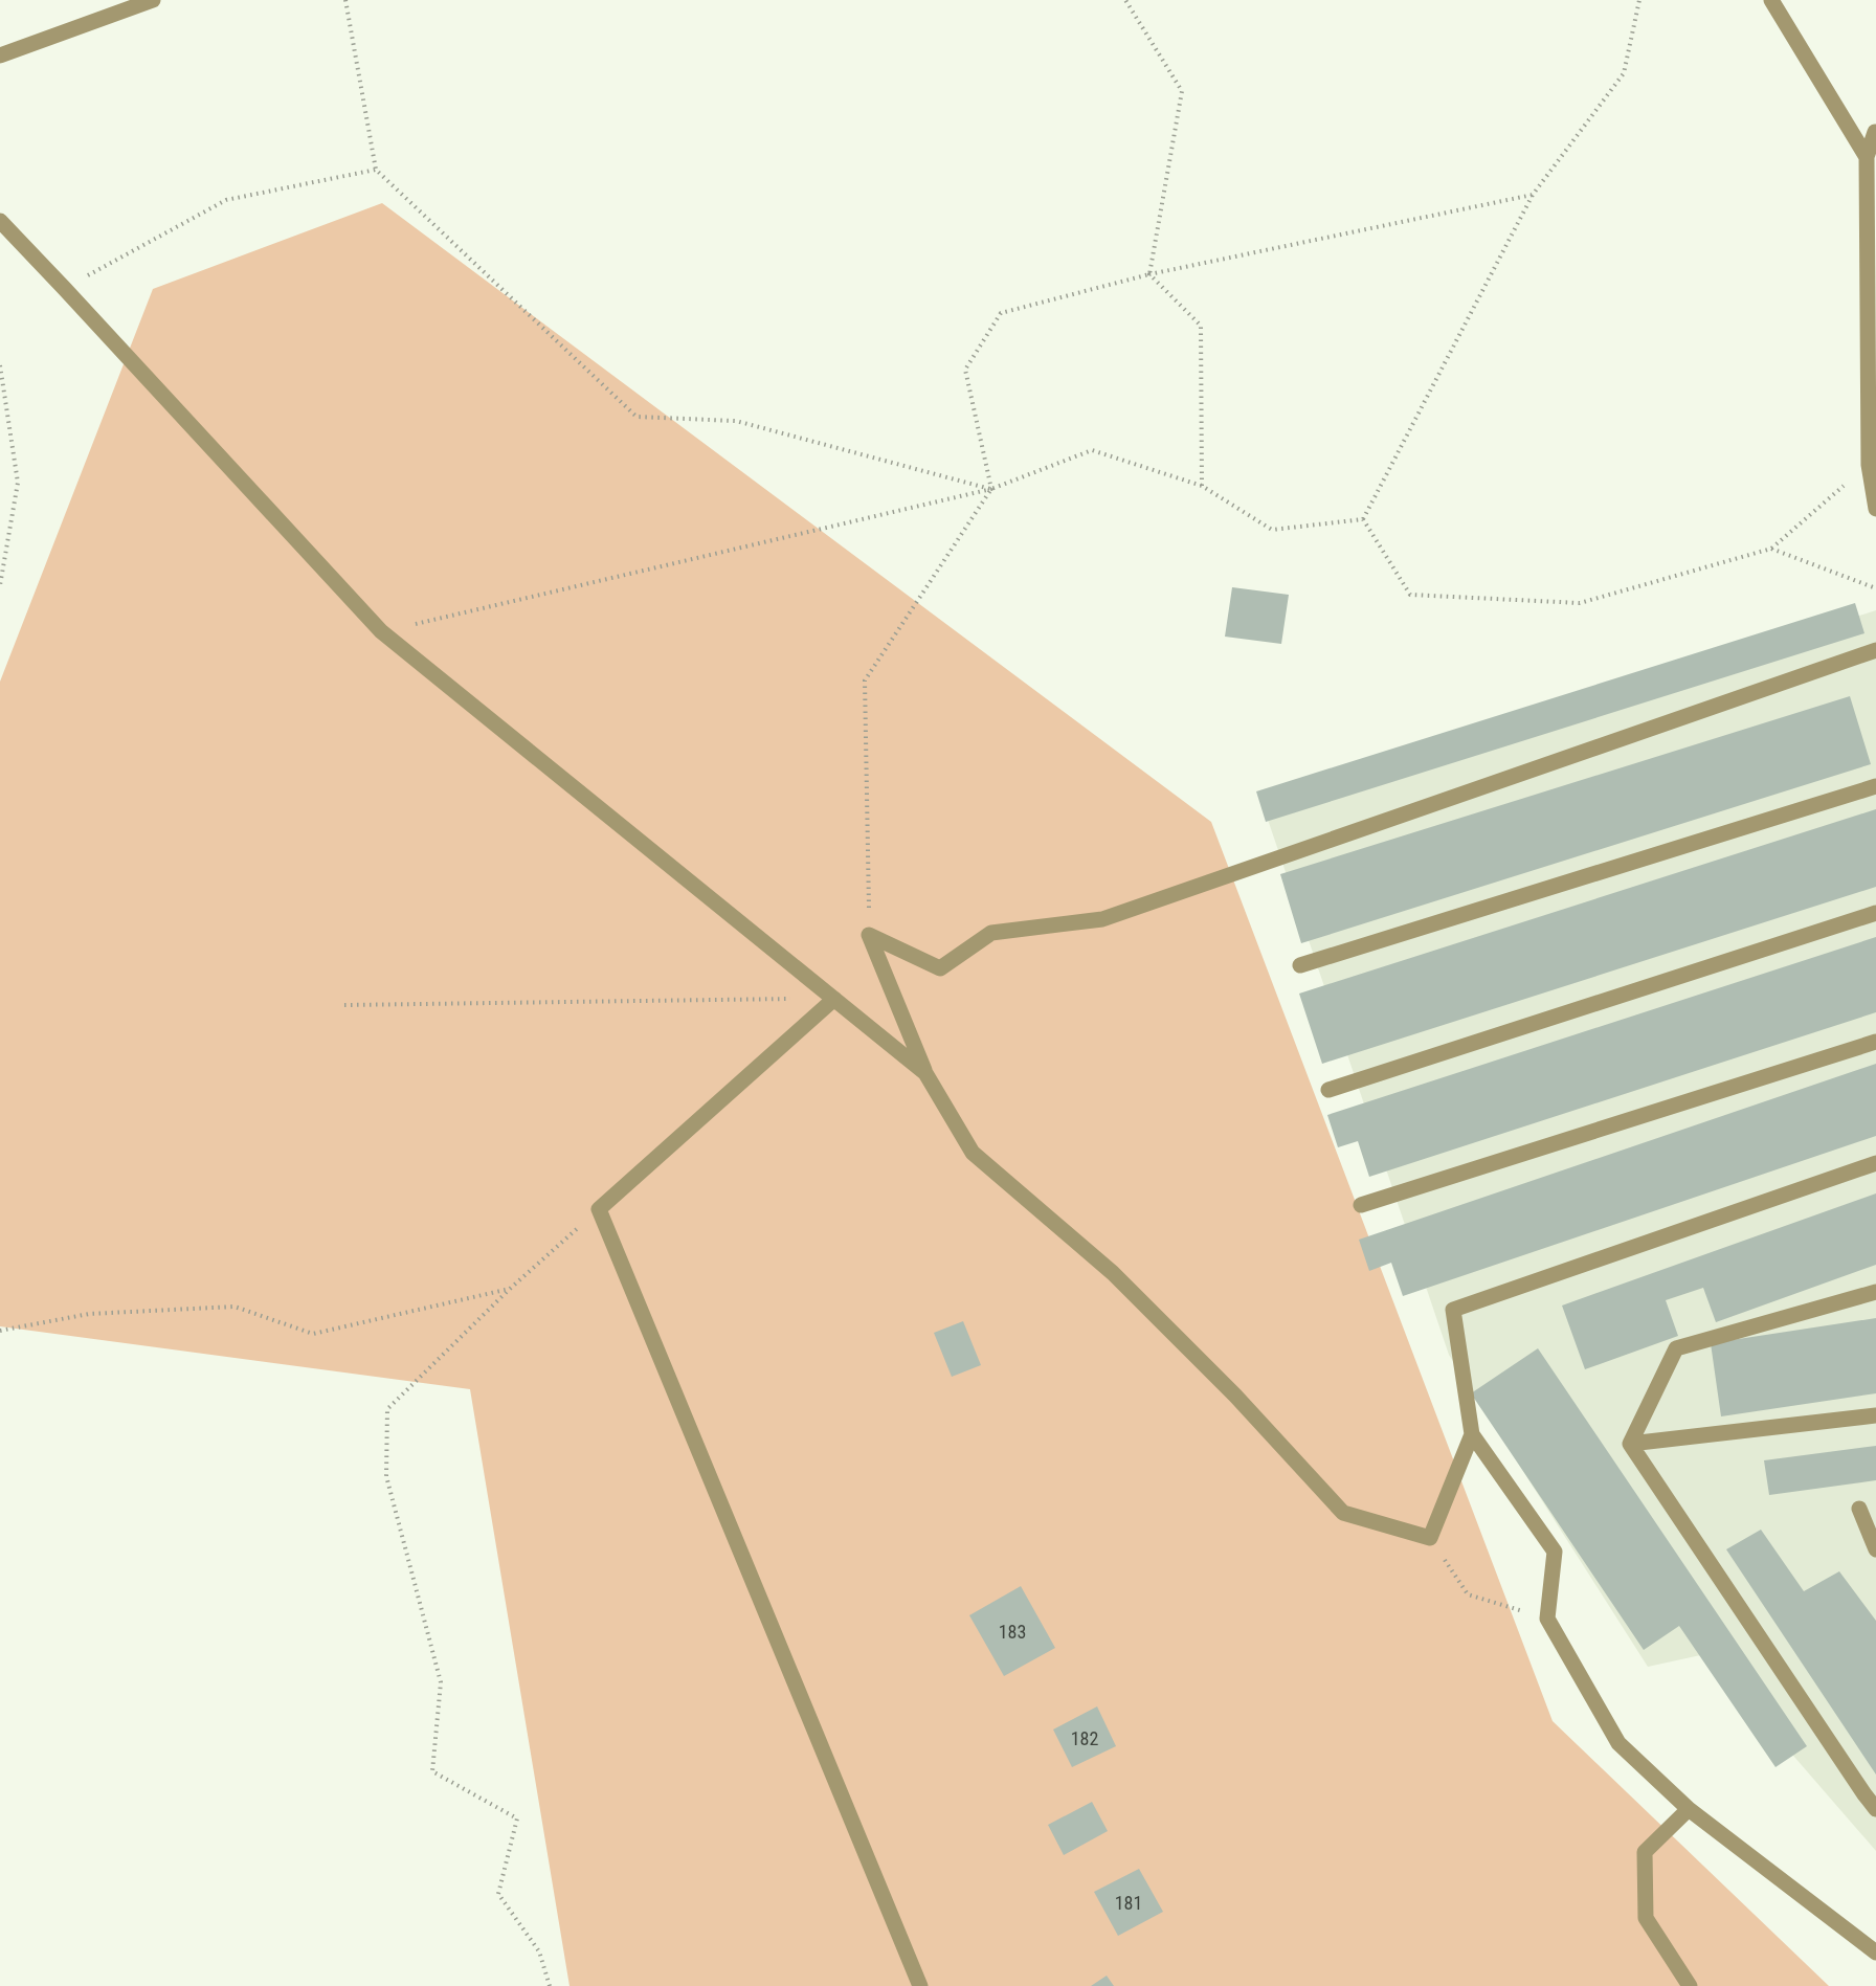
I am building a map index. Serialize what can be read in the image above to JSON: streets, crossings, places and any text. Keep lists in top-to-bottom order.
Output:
{
  "house_numbers": ["183", "182", "181"]
}
